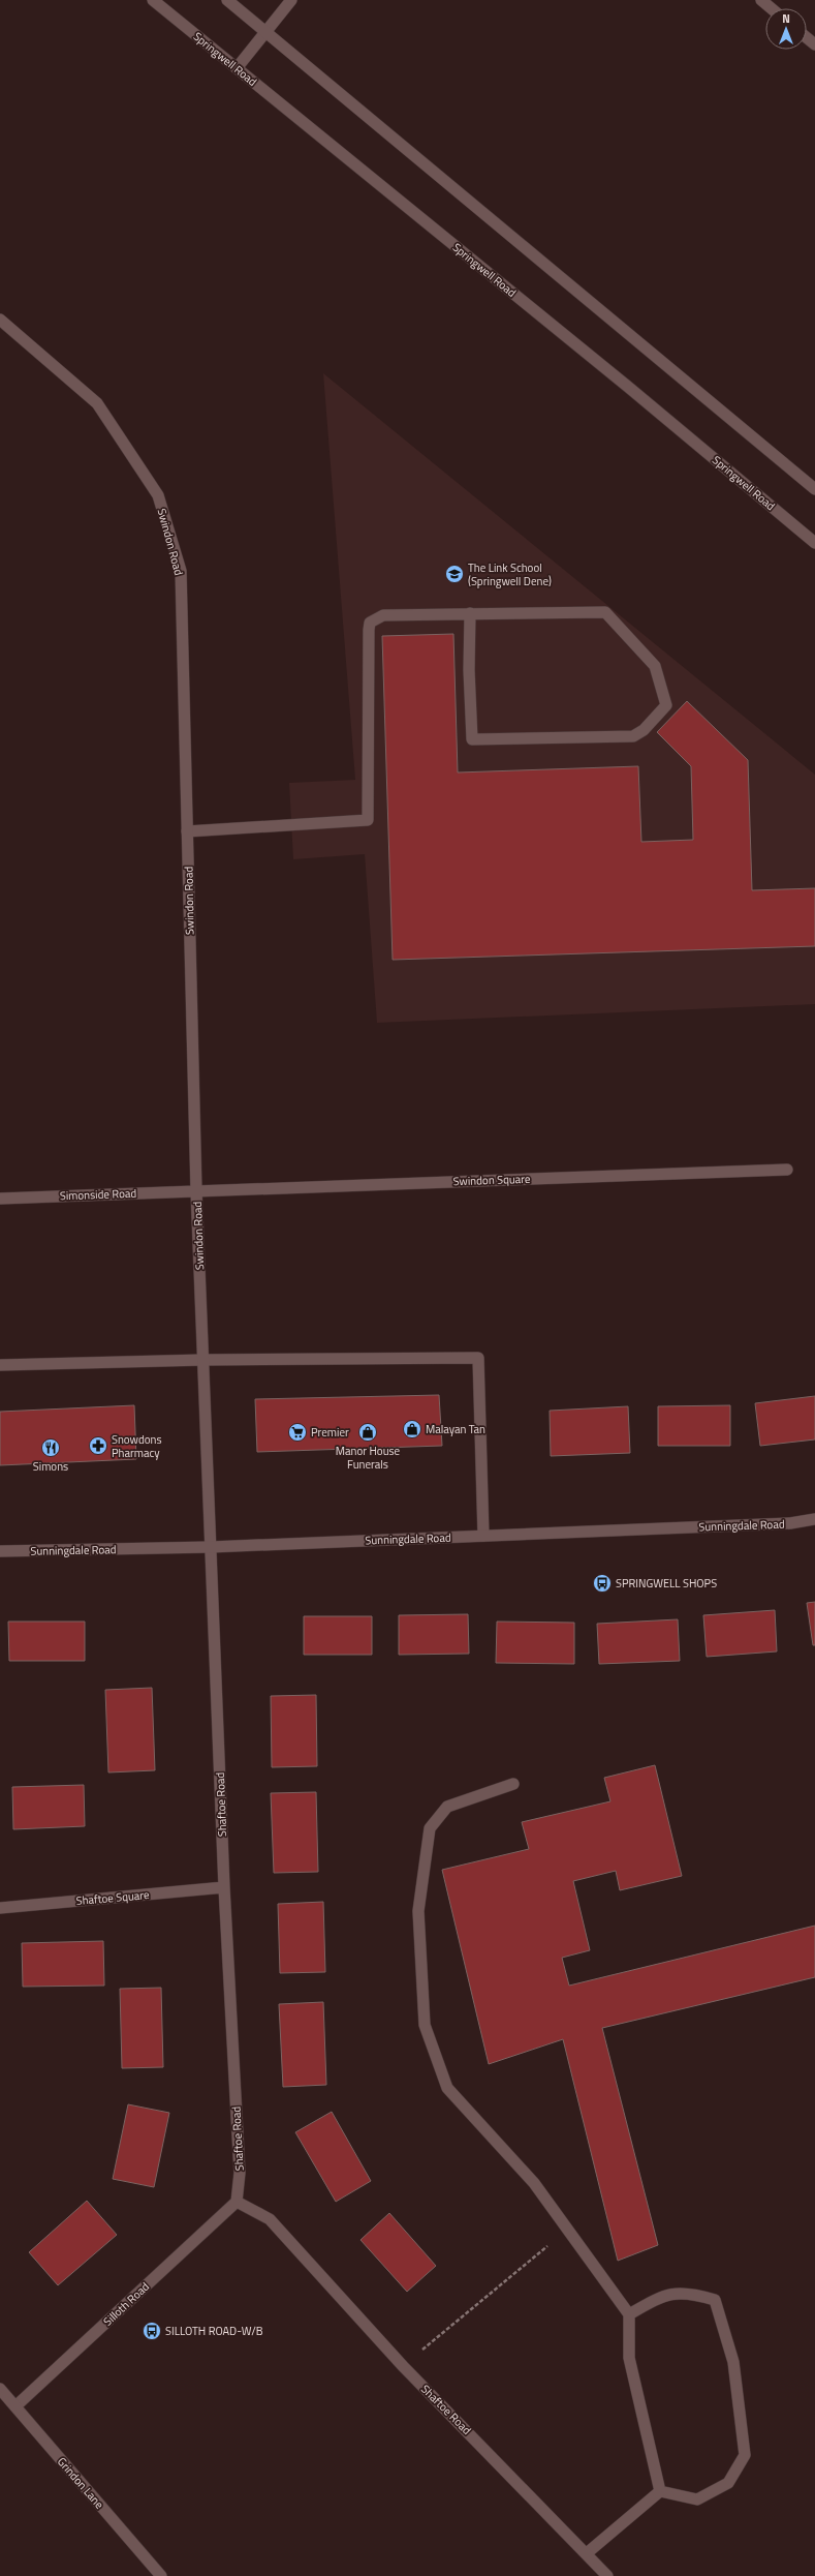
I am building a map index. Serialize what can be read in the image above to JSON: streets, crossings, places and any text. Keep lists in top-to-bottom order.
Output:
{
  "streets": {
    "street": [
      "Springwell Road",
      "Swindon Road",
      "Swindon Square",
      "Simonside Road",
      "Sunningdale Road",
      "Shaftoe Road",
      "Shaftoe Square",
      "Silloth Road",
      "Grindon Lane"
    ]
  },
  "crossings": [
    ["Swindon Road", "Swindon Square"],
    ["Swindon Road", "Simonside Road"],
    ["Swindon Road", "Sunningdale Road"],
    ["Swindon Road", "Shaftoe Road"],
    ["Swindon Square", "Simonside Road"],
    ["Sunningdale Road", "Shaftoe Road"],
    ["Shaftoe Road", "Shaftoe Square"],
    ["Shaftoe Road", "Silloth Road"],
    ["Silloth Road", "Grindon Lane"]
  ],
  "places": {
    "school or university": ["The Link School (Springwell Dene)"],
    "shop": ["Malayan Tan", "Manor House Funerals"],
    "supermarket": ["Premier"],
    "pharmacy": ["Snowdons Pharmacy"],
    "restaurant": ["Simons"],
    "bus stop": ["SPRINGWELL SHOPS", "SILLOTH ROAD-W/B"]
  },
  "north": "top"
}
